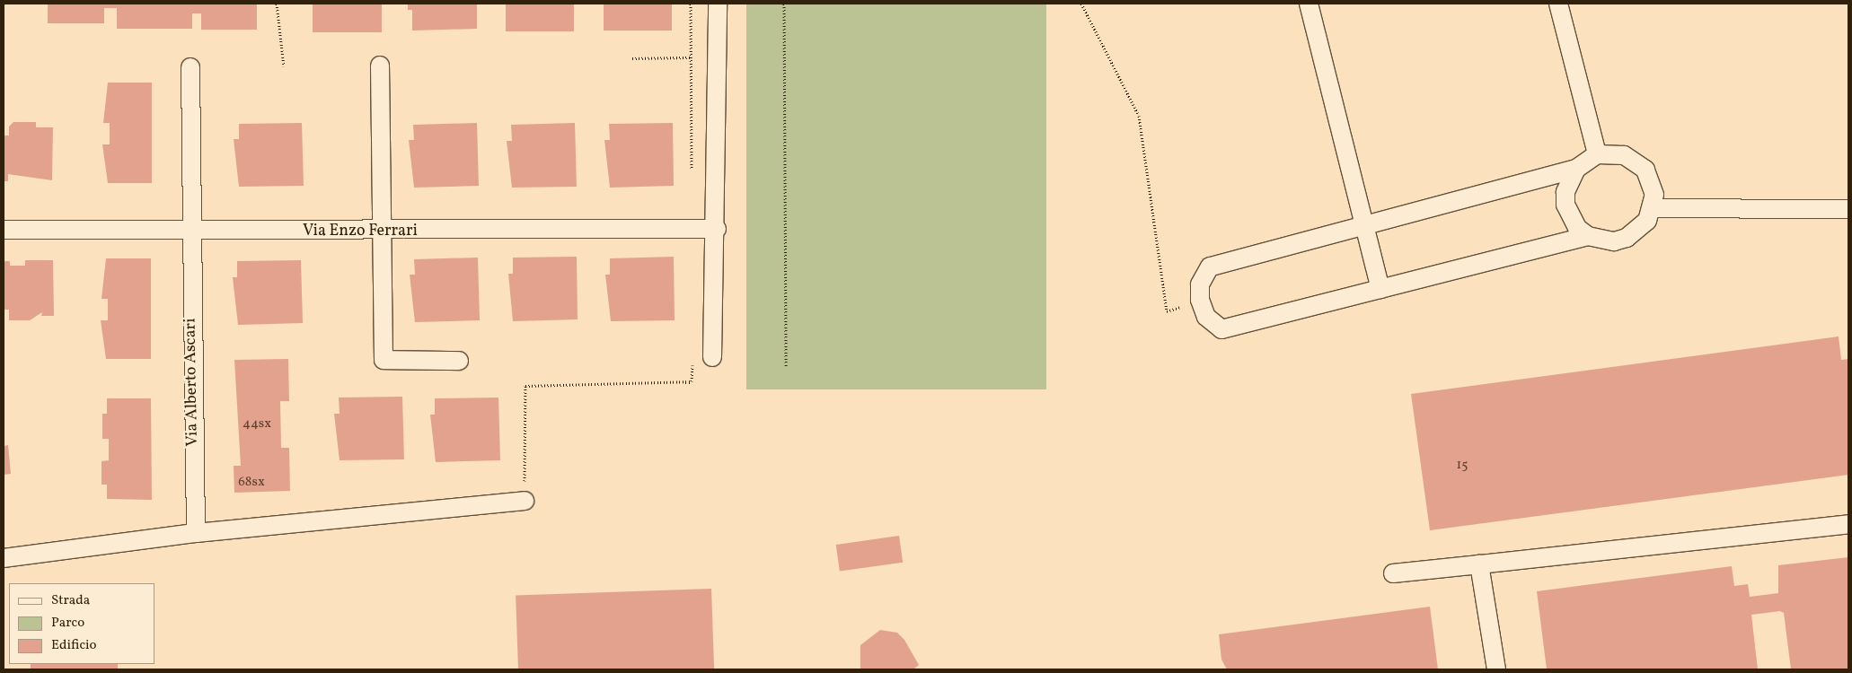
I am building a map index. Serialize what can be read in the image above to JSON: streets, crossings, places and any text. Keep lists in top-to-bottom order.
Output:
{
  "streets": {
    "street": ["Via Enzo Ferrari", "Via Alberto Ascari"]
  },
  "crossings": [
    ["Via Enzo Ferrari", "Via Alberto Ascari"]
  ],
  "house_numbers": ["44sx", "15", "68sx"],
  "legend": ["Strada", "Parco", "Edificio"]
}
